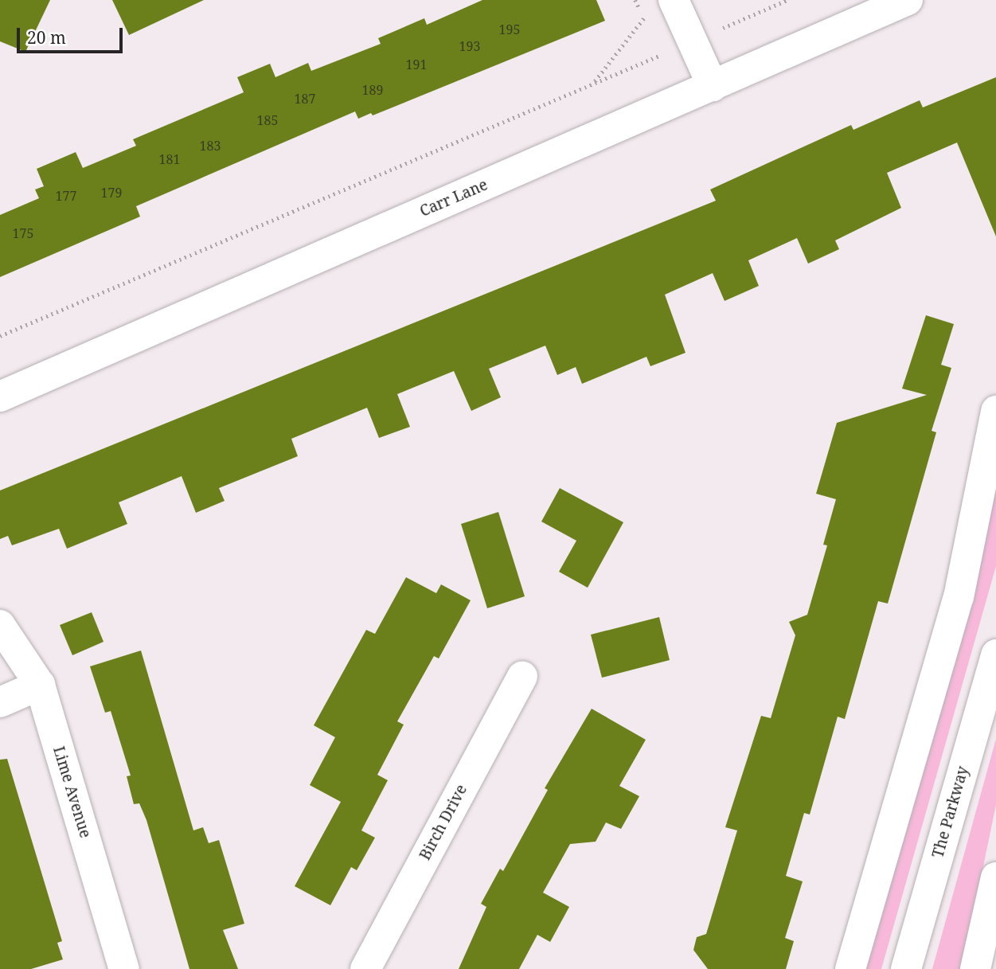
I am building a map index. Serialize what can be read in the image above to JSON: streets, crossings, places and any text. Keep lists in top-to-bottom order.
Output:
{
  "streets": {
    "street": [
      "Carr Lane",
      "Lime Avenue",
      "The Parkway",
      "Birch Drive"
    ]
  },
  "house_numbers": [
    "195",
    "193",
    "191",
    "189",
    "187",
    "185",
    "183",
    "181",
    "179",
    "177",
    "175"
  ],
  "scale_bar": "20 m"
}
